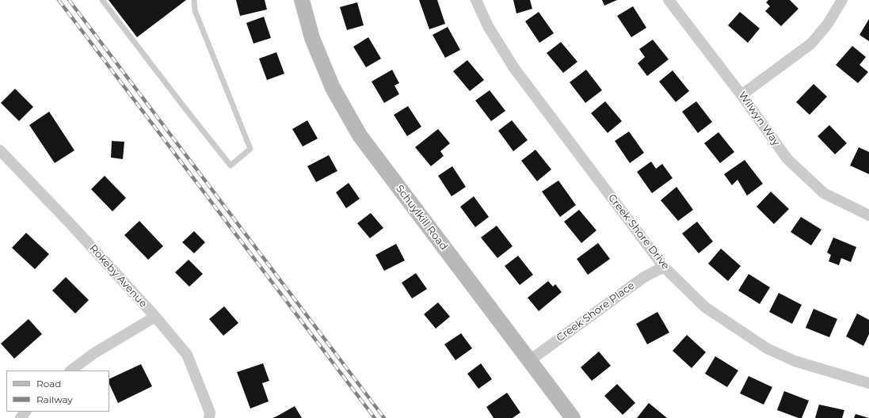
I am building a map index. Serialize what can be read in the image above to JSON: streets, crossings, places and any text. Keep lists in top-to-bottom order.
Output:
{
  "streets": {
    "street": [
      "Wilwyn Way",
      "Schuylkill Road",
      "Creek Shore Drive",
      "Rokeby Avenue",
      "Creek Shore Place"
    ]
  },
  "crossings": [
    ["Schuylkill Road", "Creek Shore Place"],
    ["Creek Shore Drive", "Creek Shore Place"]
  ],
  "legend": ["Road", "Railway"]
}
